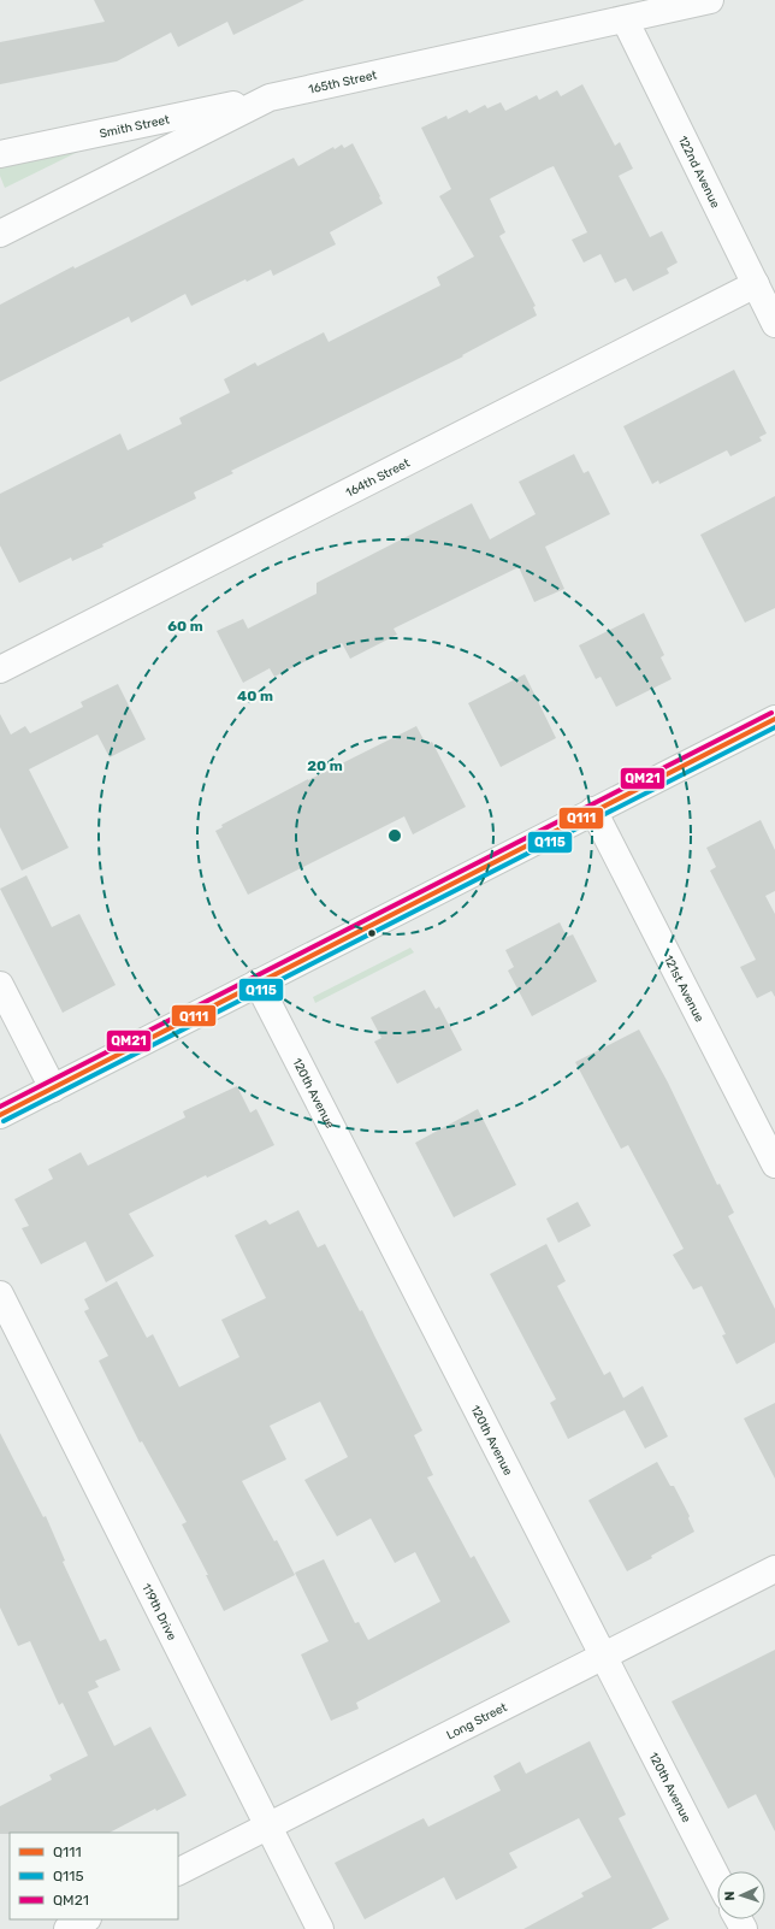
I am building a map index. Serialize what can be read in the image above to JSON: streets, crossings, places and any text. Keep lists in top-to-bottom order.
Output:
{
  "streets": {
    "street": [
      "165th Street",
      "Smith Street",
      "122nd Avenue",
      "164th Street",
      "121st Avenue",
      "120th Avenue",
      "119th Drive",
      "Long Street"
    ]
  },
  "crossings": [
    ["165th Street", "Smith Street"],
    ["165th Street", "122nd Avenue"],
    ["122nd Avenue", "164th Street"],
    ["120th Avenue", "Long Street"],
    ["119th Drive", "Long Street"]
  ],
  "lines": ["transit line QM21", "transit line Q111", "transit line Q115"],
  "legend": ["Q111", "Q115", "QM21"],
  "north": "left",
  "rings": ["60 m", "40 m", "20 m"]
}
